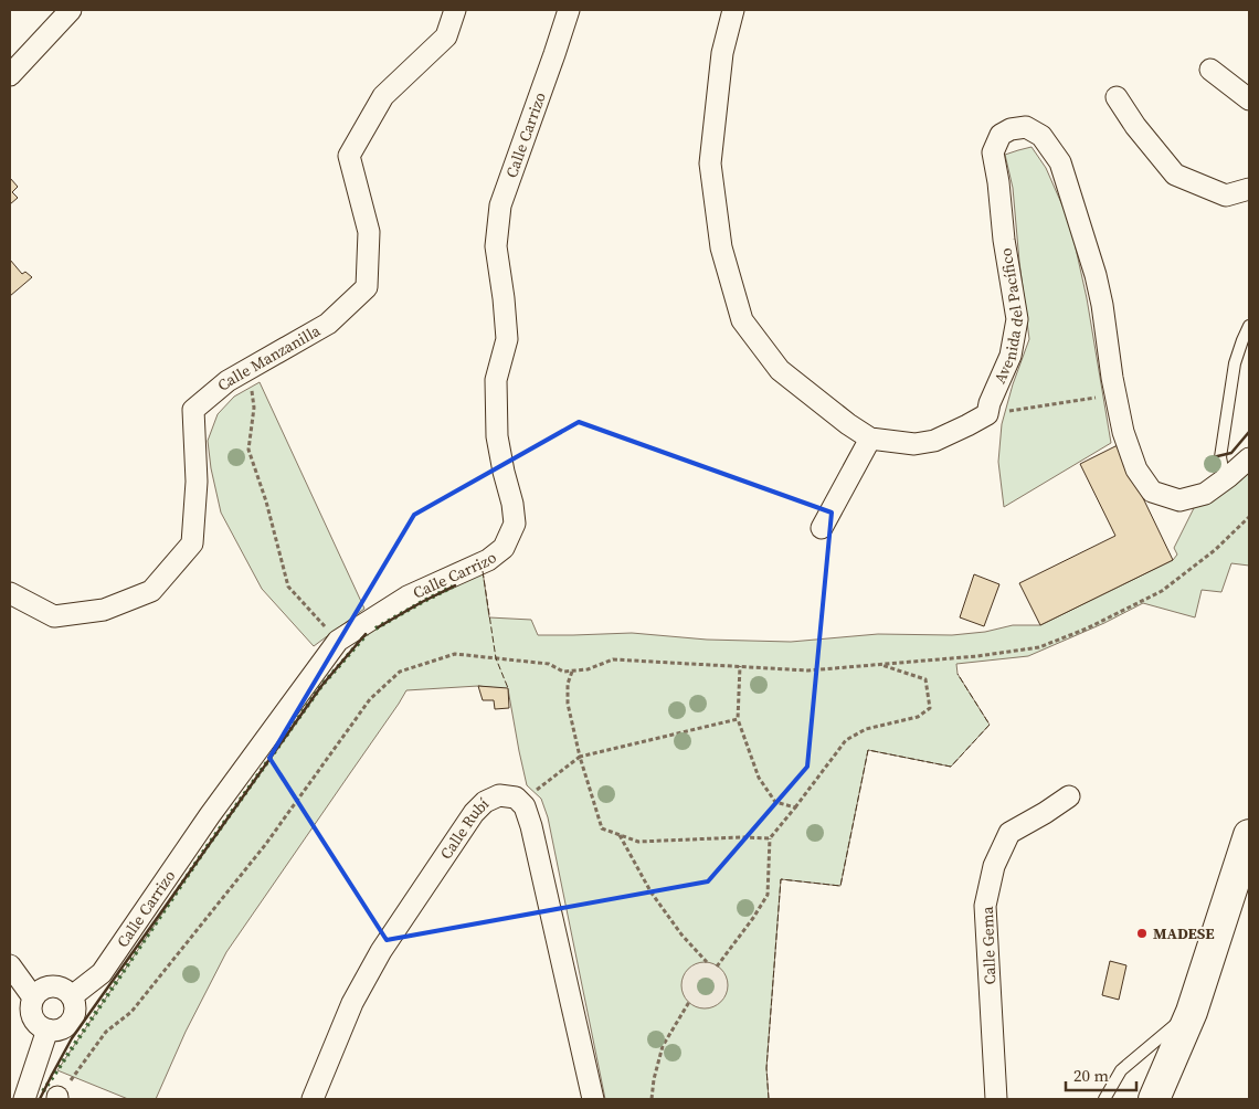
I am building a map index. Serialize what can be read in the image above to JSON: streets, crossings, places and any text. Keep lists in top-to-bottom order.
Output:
{
  "streets": {
    "street": [
      "Calle Carrizo",
      "Avenida del Pacífico",
      "Calle Manzanilla",
      "Calle Rubí",
      "Calle Gema"
    ]
  },
  "places": ["MADESE"],
  "scale_bar": "20 m"
}
